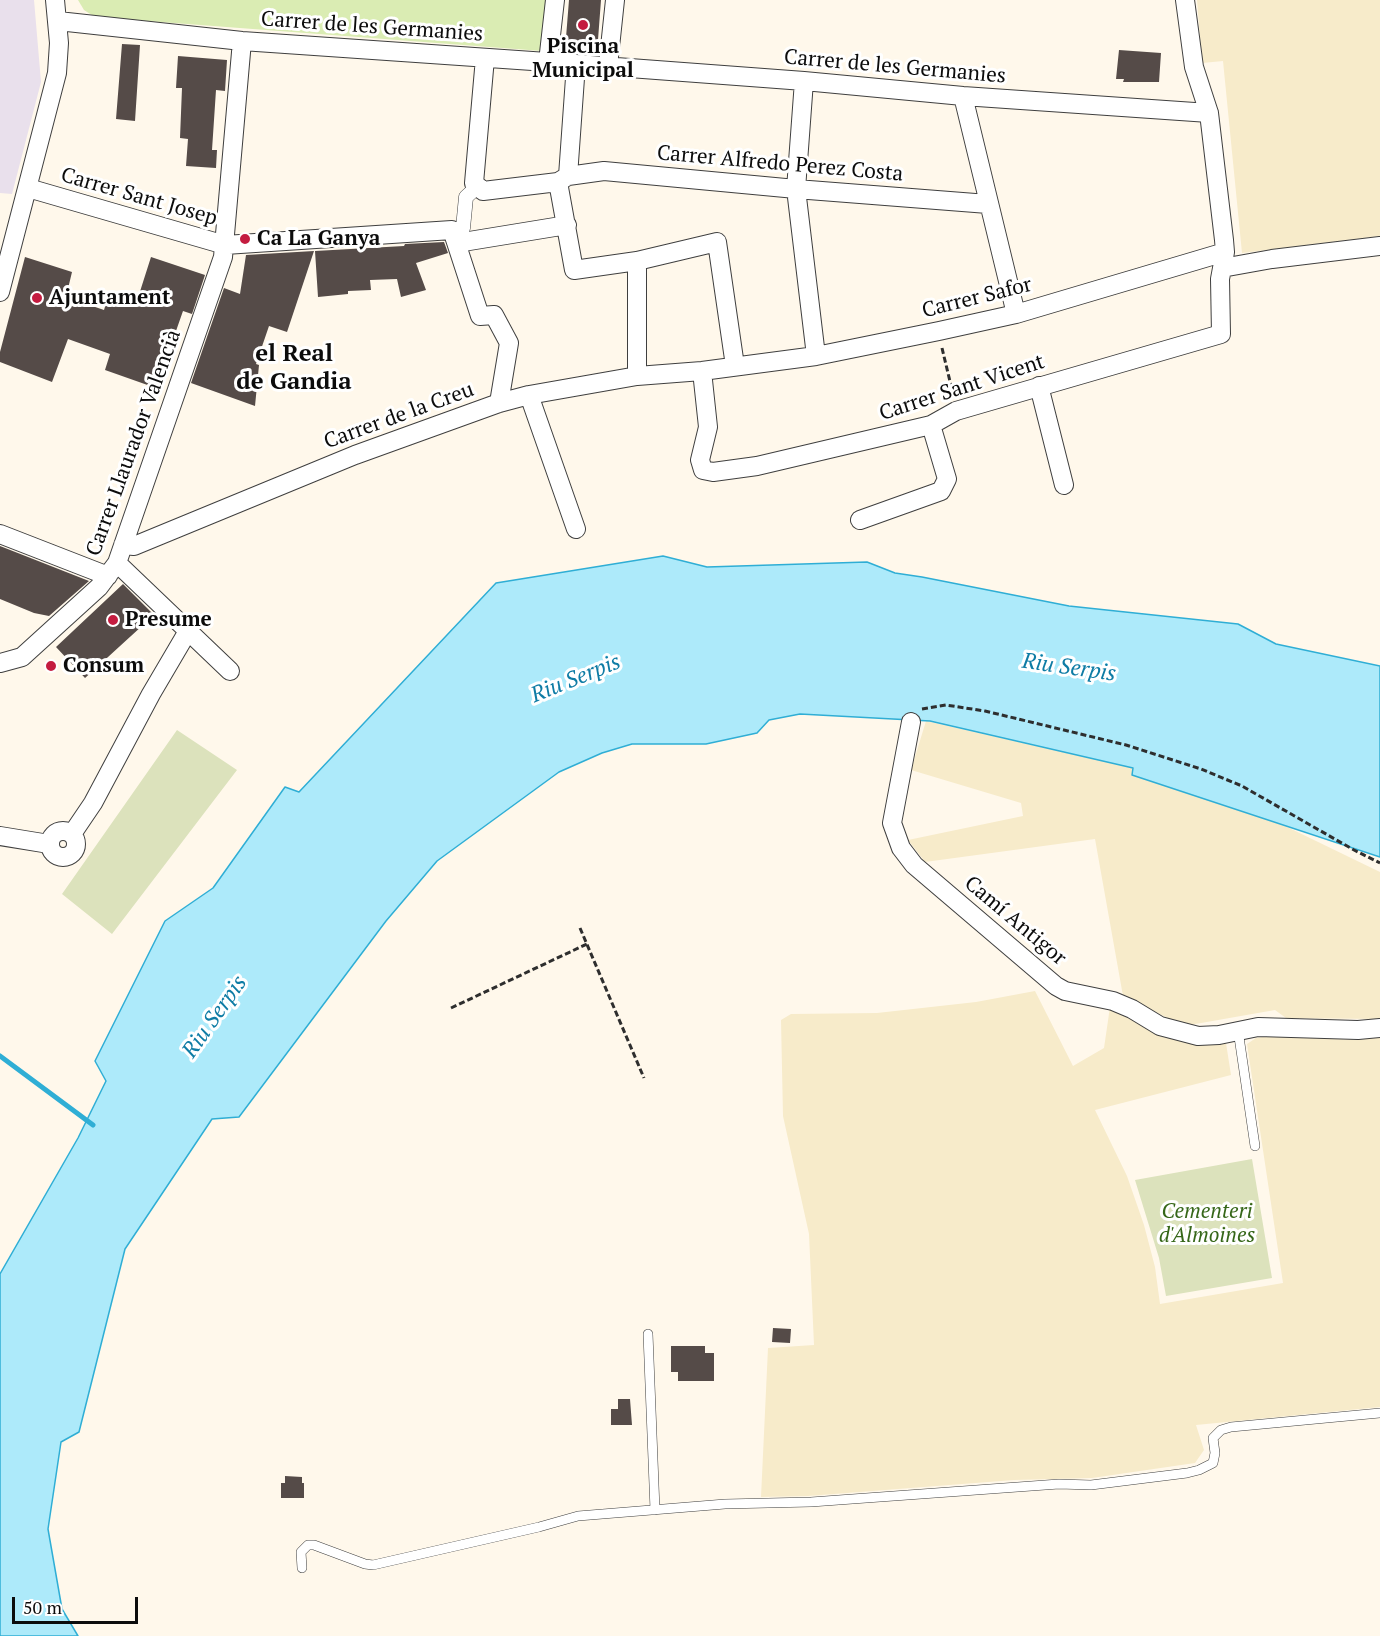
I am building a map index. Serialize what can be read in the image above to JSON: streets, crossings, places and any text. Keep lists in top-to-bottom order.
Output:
{
  "streets": {
    "street": [
      "Carrer de les Germanies",
      "Carrer Alfredo Perez Costa",
      "Carrer Sant Josep",
      "Carrer Safor",
      "Carrer Sant Vicent",
      "Carrer de la Creu",
      "Carrer Llaurador Valencià",
      "Camí Antigor"
    ]
  },
  "crossings": [
    ["Carrer de les Germanies", "Carrer Llaurador Valencià"],
    ["Carrer Sant Josep", "Carrer Llaurador Valencià"],
    ["Carrer Safor", "Carrer Sant Vicent"],
    ["Carrer Safor", "Carrer de la Creu"],
    ["Carrer Sant Vicent", "Carrer de la Creu"],
    ["Carrer de la Creu", "Carrer Llaurador Valencià"]
  ],
  "districts": ["el Real de Gandia"],
  "water": ["Riu Serpis"],
  "parks": ["Cementeri d'Almoines"],
  "places": [
    "Piscina Municipal",
    "Ca La Ganya",
    "Ajuntament",
    "Presume",
    "Consum"
  ],
  "scale_bar": "50 m"
}
